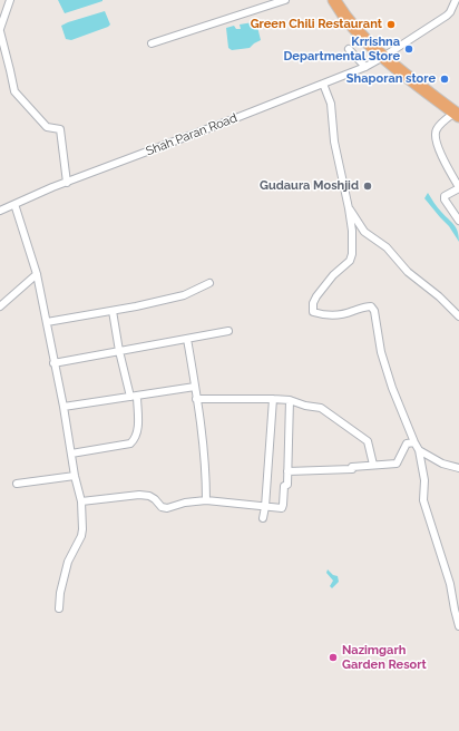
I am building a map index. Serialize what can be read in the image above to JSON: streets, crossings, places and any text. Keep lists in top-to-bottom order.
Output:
{
  "streets": {
    "street": ["Shah Paran Road"]
  },
  "places": [
    "Green Chili Restaurant",
    "Krrishna Departmental Store",
    "Shaporan store",
    "Gudaura Moshjid",
    "Nazimgarh Garden Resort"
  ]
}
